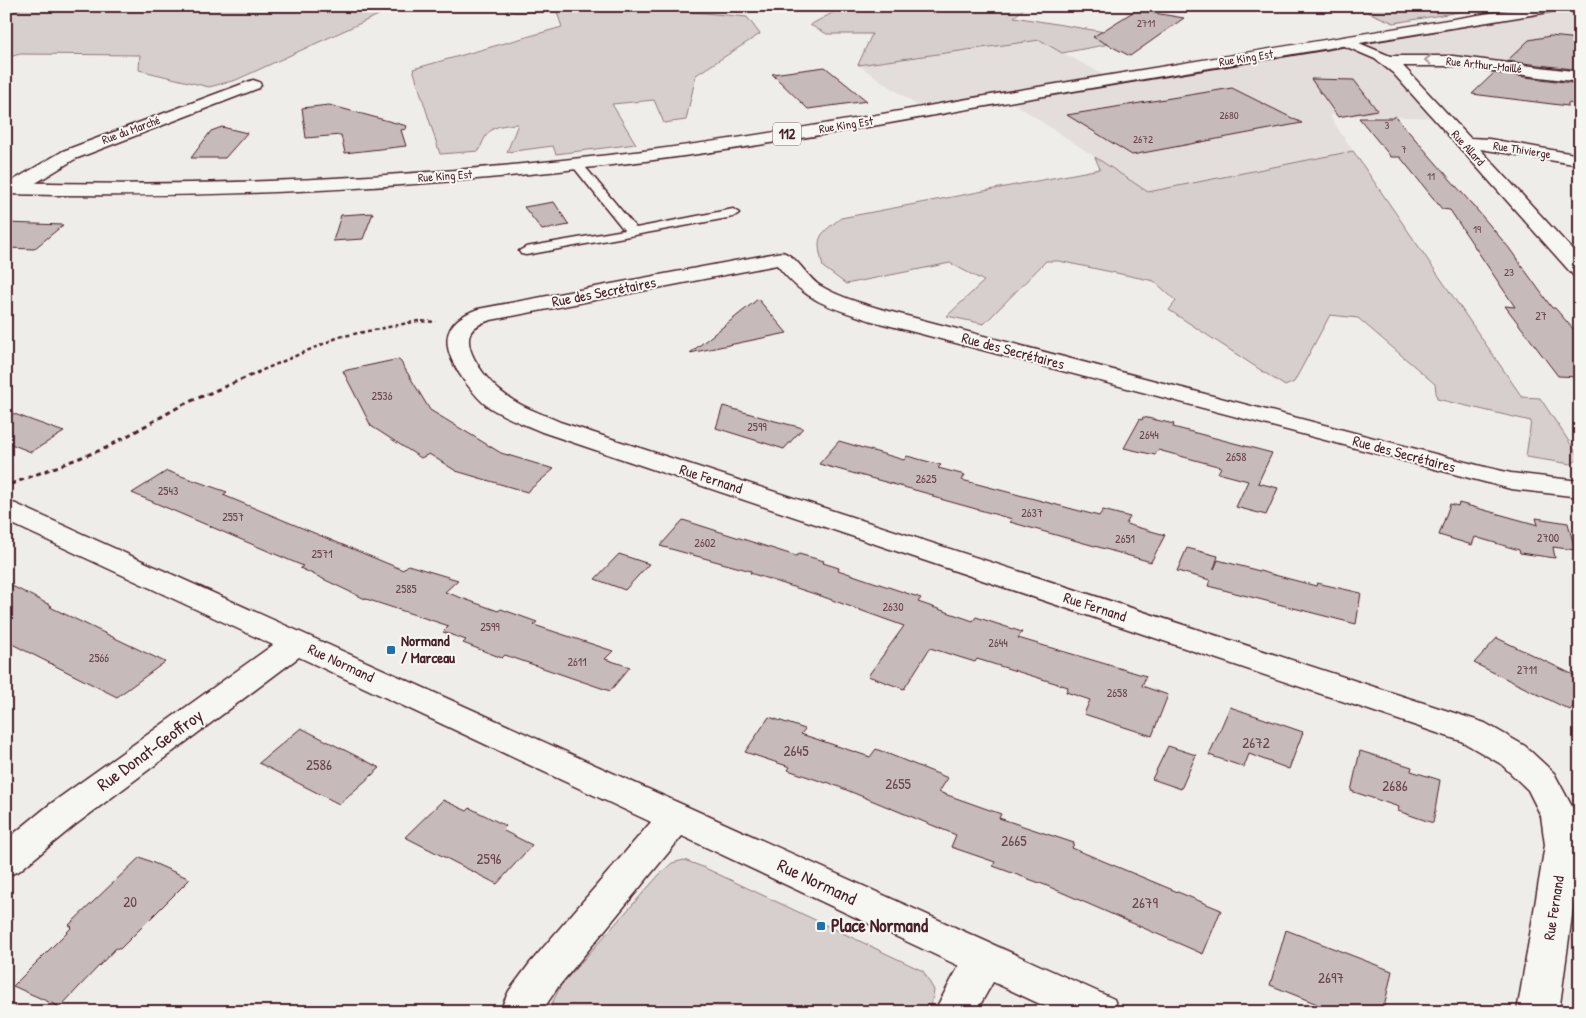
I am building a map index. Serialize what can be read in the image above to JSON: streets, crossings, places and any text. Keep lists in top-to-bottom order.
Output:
{
  "streets": {
    "street": [
      "Rue King Est",
      "Rue Arthur-Maillé",
      "Rue du Marché",
      "112",
      "Rue Allard",
      "Rue Thivierge",
      "Rue des Secrétaires",
      "Rue Fernand",
      "Rue Normand",
      "Rue Donat-Geoffroy"
    ]
  },
  "crossings": [
    ["Rue King Est", "Rue du Marché"],
    ["Rue King Est", "Rue Allard"],
    ["Rue Arthur-Maillé", "Rue Allard"],
    ["Rue Allard", "Rue Thivierge"],
    ["Rue des Secrétaires", "Rue Fernand"],
    ["Rue Normand", "Rue Donat-Geoffroy"]
  ],
  "one_way": ["Rue Arthur-Maillé"],
  "places": {
    "transit": ["Normand / Marceau", "Place Normand"]
  },
  "house_numbers": [
    "2711",
    "2680",
    "3",
    "2672",
    "7",
    "11",
    "19",
    "23",
    "27",
    "2536",
    "2599",
    "2644",
    "2658",
    "2625",
    "2543",
    "2637",
    "2557",
    "2700",
    "2651",
    "2602",
    "2571",
    "2585",
    "2630",
    "2599",
    "2644",
    "2566",
    "2611",
    "2711",
    "2658",
    "2672",
    "2645",
    "2586",
    "2655",
    "2686",
    "2665",
    "2596",
    "20",
    "2679",
    "2697"
  ]
}
